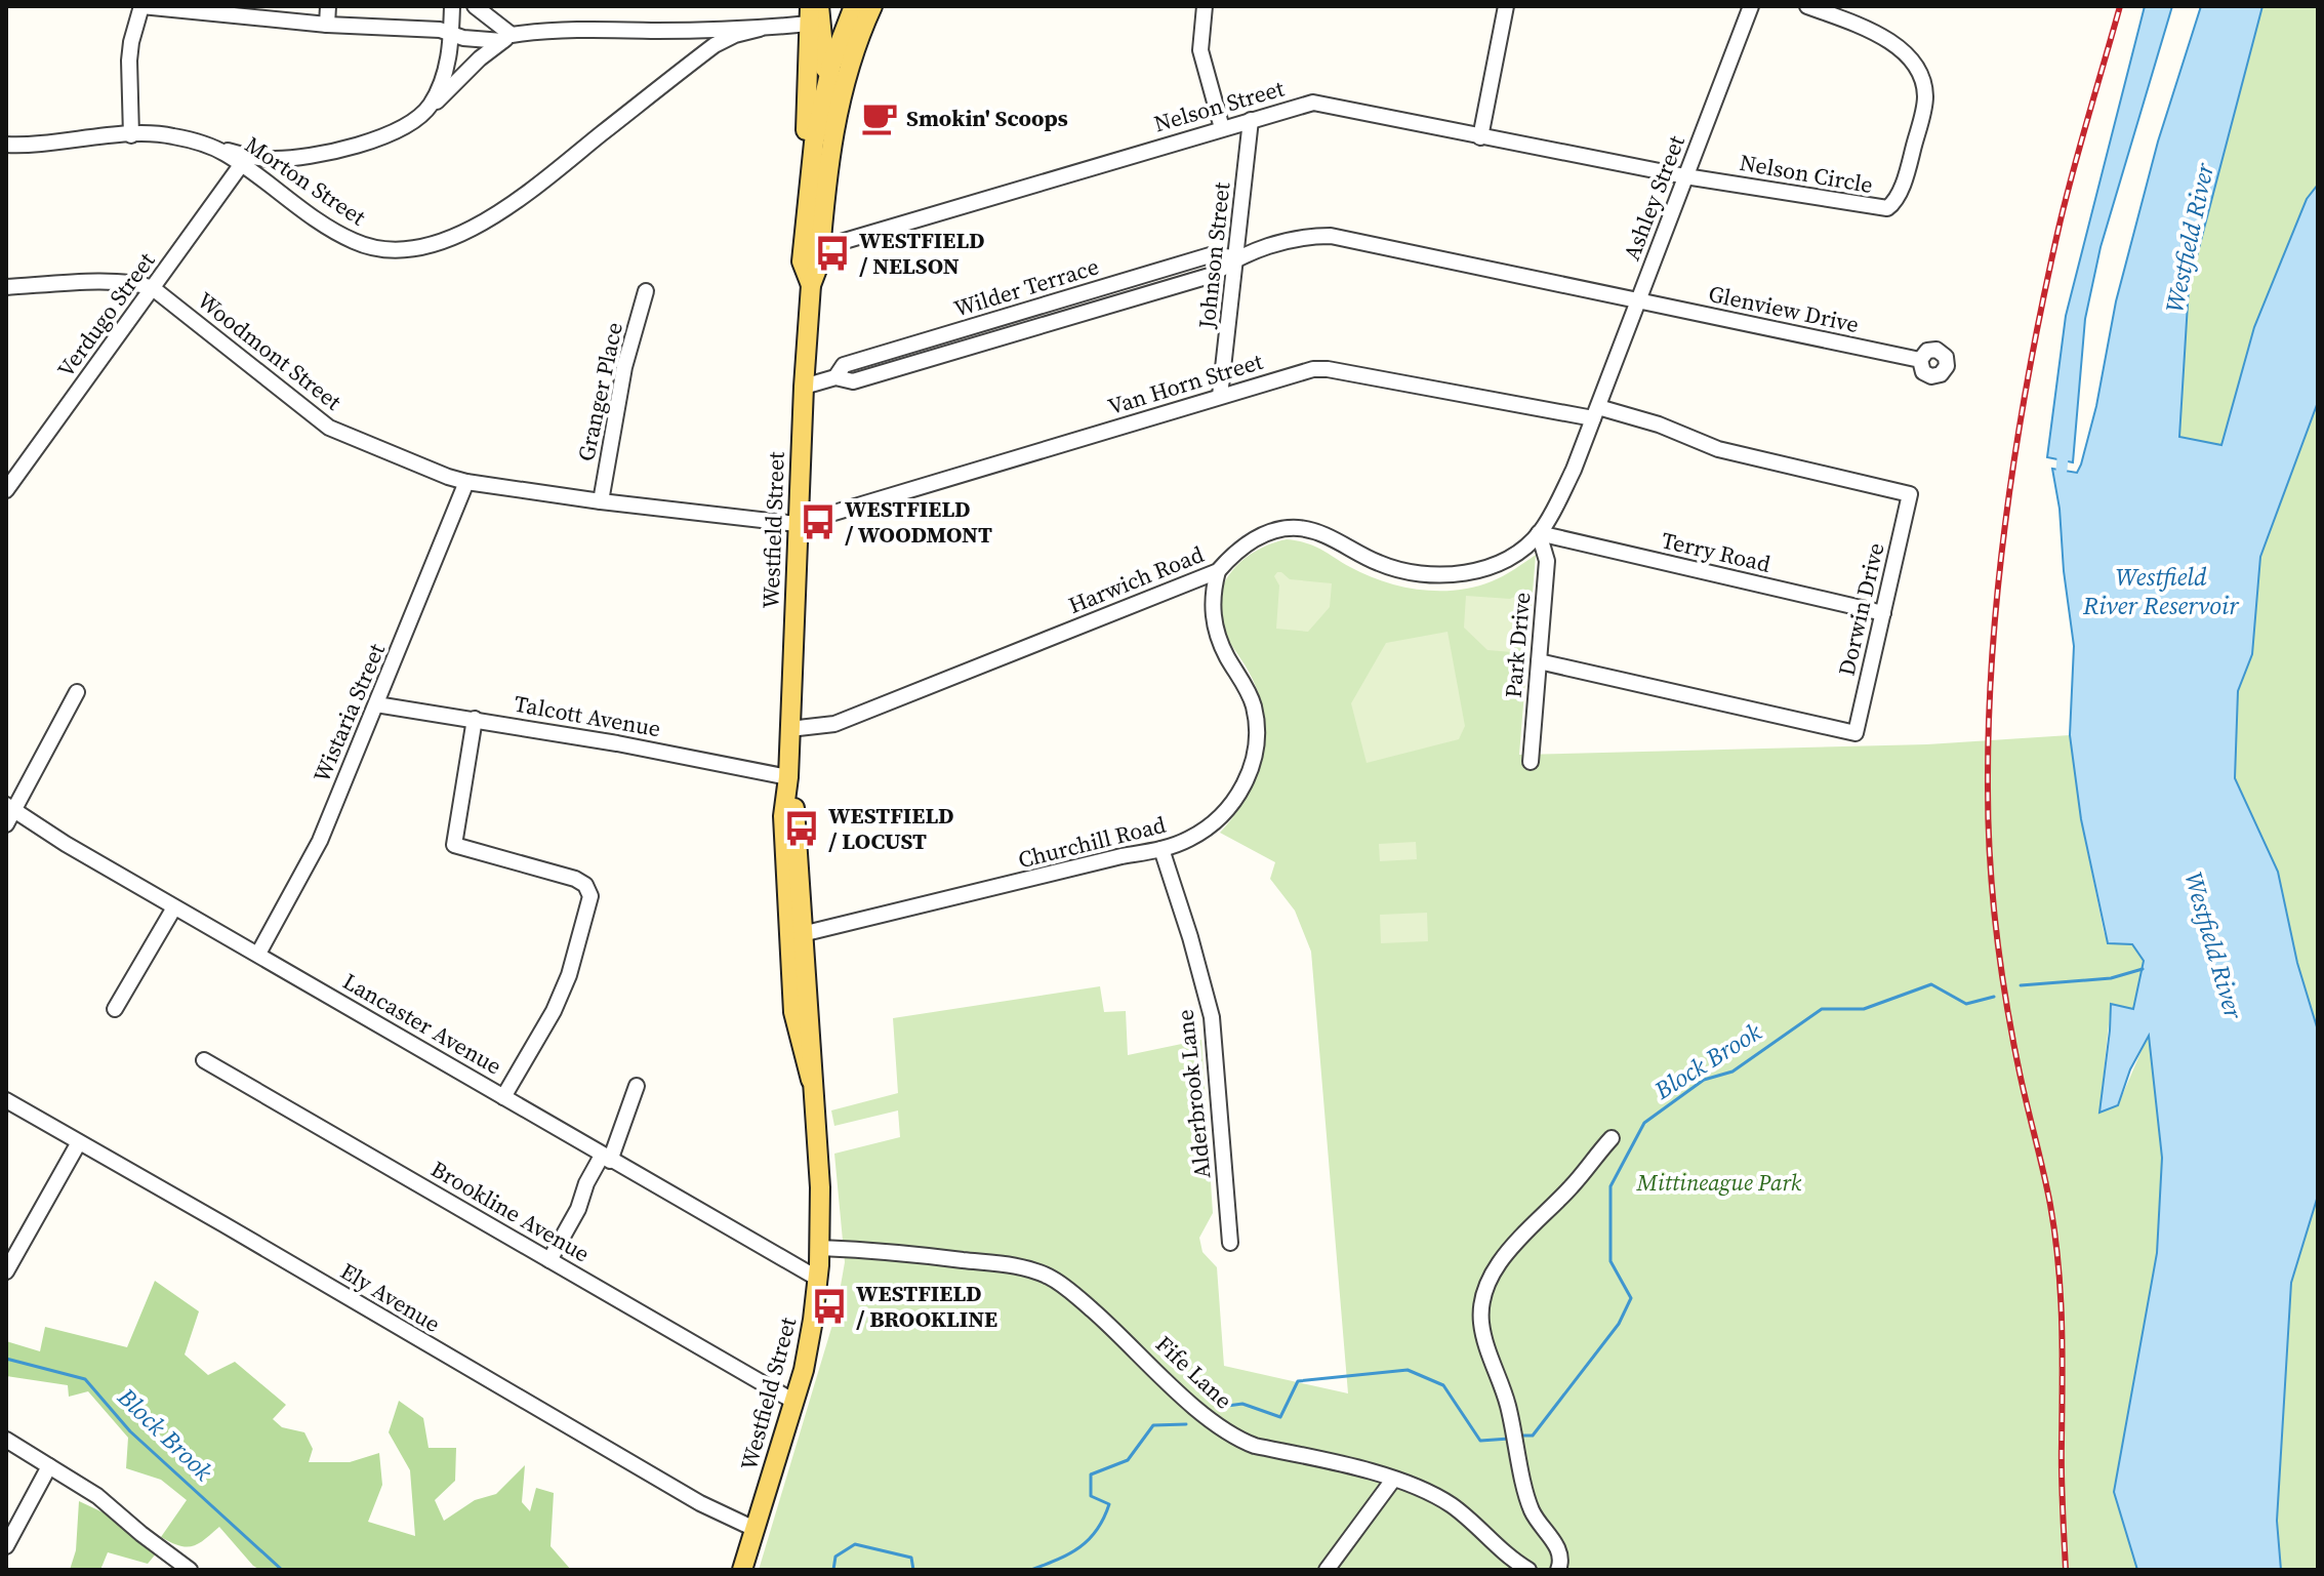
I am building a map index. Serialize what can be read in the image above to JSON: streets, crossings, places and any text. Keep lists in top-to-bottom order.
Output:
{
  "streets": {
    "main road": ["Westfield Street"],
    "street": [
      "Nelson Street",
      "Nelson Circle",
      "Morton Street",
      "Ashley Street",
      "Johnson Street",
      "Wilder Terrace",
      "Glenview Drive",
      "Verdugo Street",
      "Woodmont Street",
      "Van Horn Street",
      "Granger Place",
      "Terry Road",
      "Harwich Road",
      "Dorwin Drive",
      "Park Drive",
      "Wistaria Street",
      "Talcott Avenue",
      "Churchill Road",
      "Lancaster Avenue",
      "Alderbrook Lane",
      "Brookline Avenue",
      "Ely Avenue",
      "Fife Lane"
    ]
  },
  "crossings": [
    ["Nelson Street", "Nelson Circle"],
    ["Nelson Street", "Ashley Street"],
    ["Nelson Street", "Johnson Street"],
    ["Nelson Street", "Westfield Street"],
    ["Nelson Circle", "Ashley Street"],
    ["Morton Street", "Verdugo Street"],
    ["Ashley Street", "Wilder Terrace"],
    ["Ashley Street", "Glenview Drive"],
    ["Ashley Street", "Van Horn Street"],
    ["Ashley Street", "Harwich Road"],
    ["Ashley Street", "Dorwin Drive"],
    ["Johnson Street", "Wilder Terrace"],
    ["Johnson Street", "Van Horn Street"],
    ["Wilder Terrace", "Glenview Drive"],
    ["Wilder Terrace", "Westfield Street"],
    ["Verdugo Street", "Woodmont Street"],
    ["Woodmont Street", "Van Horn Street"],
    ["Woodmont Street", "Granger Place"],
    ["Woodmont Street", "Westfield Street"],
    ["Woodmont Street", "Wistaria Street"],
    ["Van Horn Street", "Westfield Street"],
    ["Van Horn Street", "Harwich Road"],
    ["Van Horn Street", "Dorwin Drive"],
    ["Westfield Street", "Harwich Road"],
    ["Westfield Street", "Talcott Avenue"],
    ["Westfield Street", "Churchill Road"],
    ["Westfield Street", "Lancaster Avenue"],
    ["Westfield Street", "Brookline Avenue"],
    ["Westfield Street", "Ely Avenue"],
    ["Westfield Street", "Fife Lane"],
    ["Terry Road", "Harwich Road"],
    ["Terry Road", "Dorwin Drive"],
    ["Terry Road", "Park Drive"],
    ["Harwich Road", "Dorwin Drive"],
    ["Harwich Road", "Park Drive"],
    ["Harwich Road", "Churchill Road"],
    ["Dorwin Drive", "Park Drive"],
    ["Wistaria Street", "Talcott Avenue"],
    ["Wistaria Street", "Lancaster Avenue"],
    ["Churchill Road", "Alderbrook Lane"]
  ],
  "water": ["Westfield River", "Westfield River Reservoir", "Block Brook"],
  "parks": ["Mittineague Park"],
  "places": {
    "cafe": ["Smokin' Scoops"],
    "bus stop": [
      "WESTFIELD / NELSON",
      "WESTFIELD / WOODMONT",
      "WESTFIELD / LOCUST",
      "WESTFIELD / BROOKLINE"
    ]
  }
}
